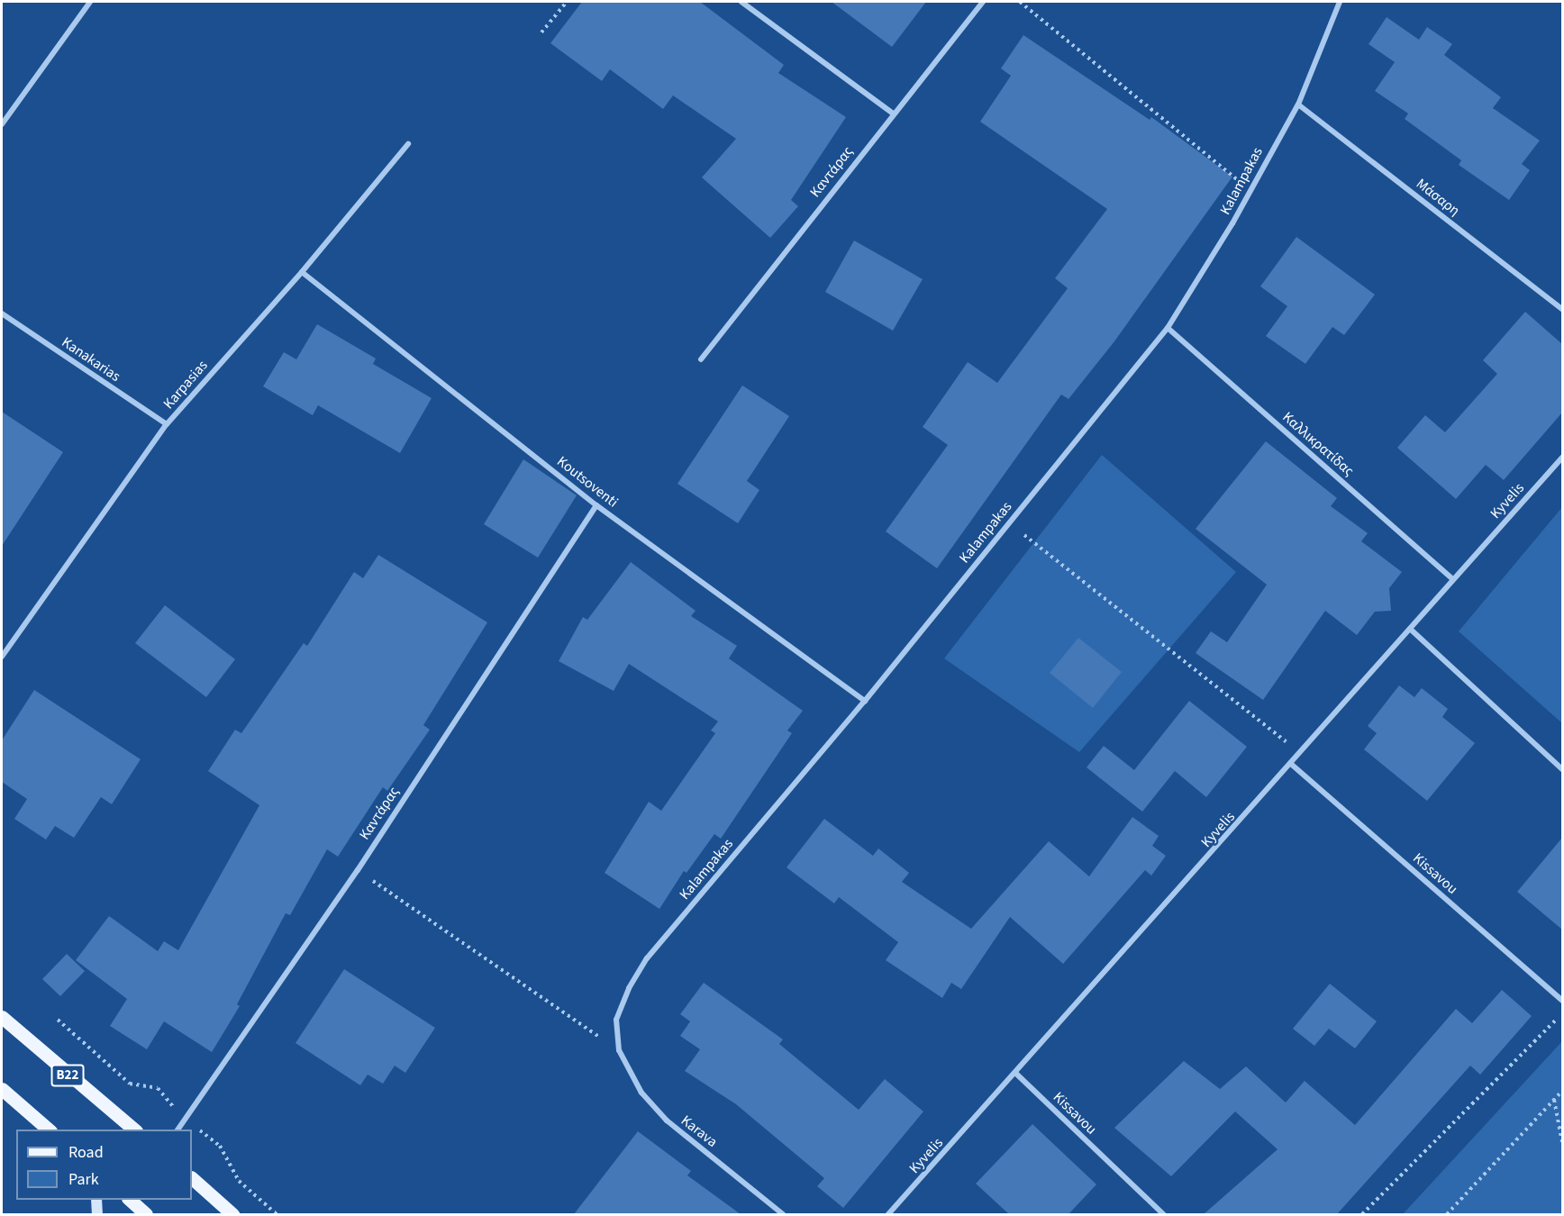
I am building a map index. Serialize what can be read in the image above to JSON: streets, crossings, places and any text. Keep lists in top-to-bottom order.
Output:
{
  "streets": {
    "main road": ["B22"],
    "street": [
      "Καντάρας",
      "Kalampakas",
      "Μάσαρη",
      "Kanakarias",
      "Karpasias",
      "Καλλικρατίδας",
      "Koutsoventi",
      "Kyvelis",
      "Kissavou",
      "Karava"
    ]
  },
  "crossings": [
    ["Καντάρας", "Koutsoventi"],
    ["Kalampakas", "Μάσαρη"],
    ["Kalampakas", "Καλλικρατίδας"],
    ["Kalampakas", "Koutsoventi"],
    ["Kalampakas", "Karava"],
    ["Kanakarias", "Karpasias"],
    ["Karpasias", "Koutsoventi"],
    ["Καλλικρατίδας", "Kyvelis"],
    ["Kyvelis", "Kissavou"]
  ],
  "legend": ["Road", "Park"]
}
